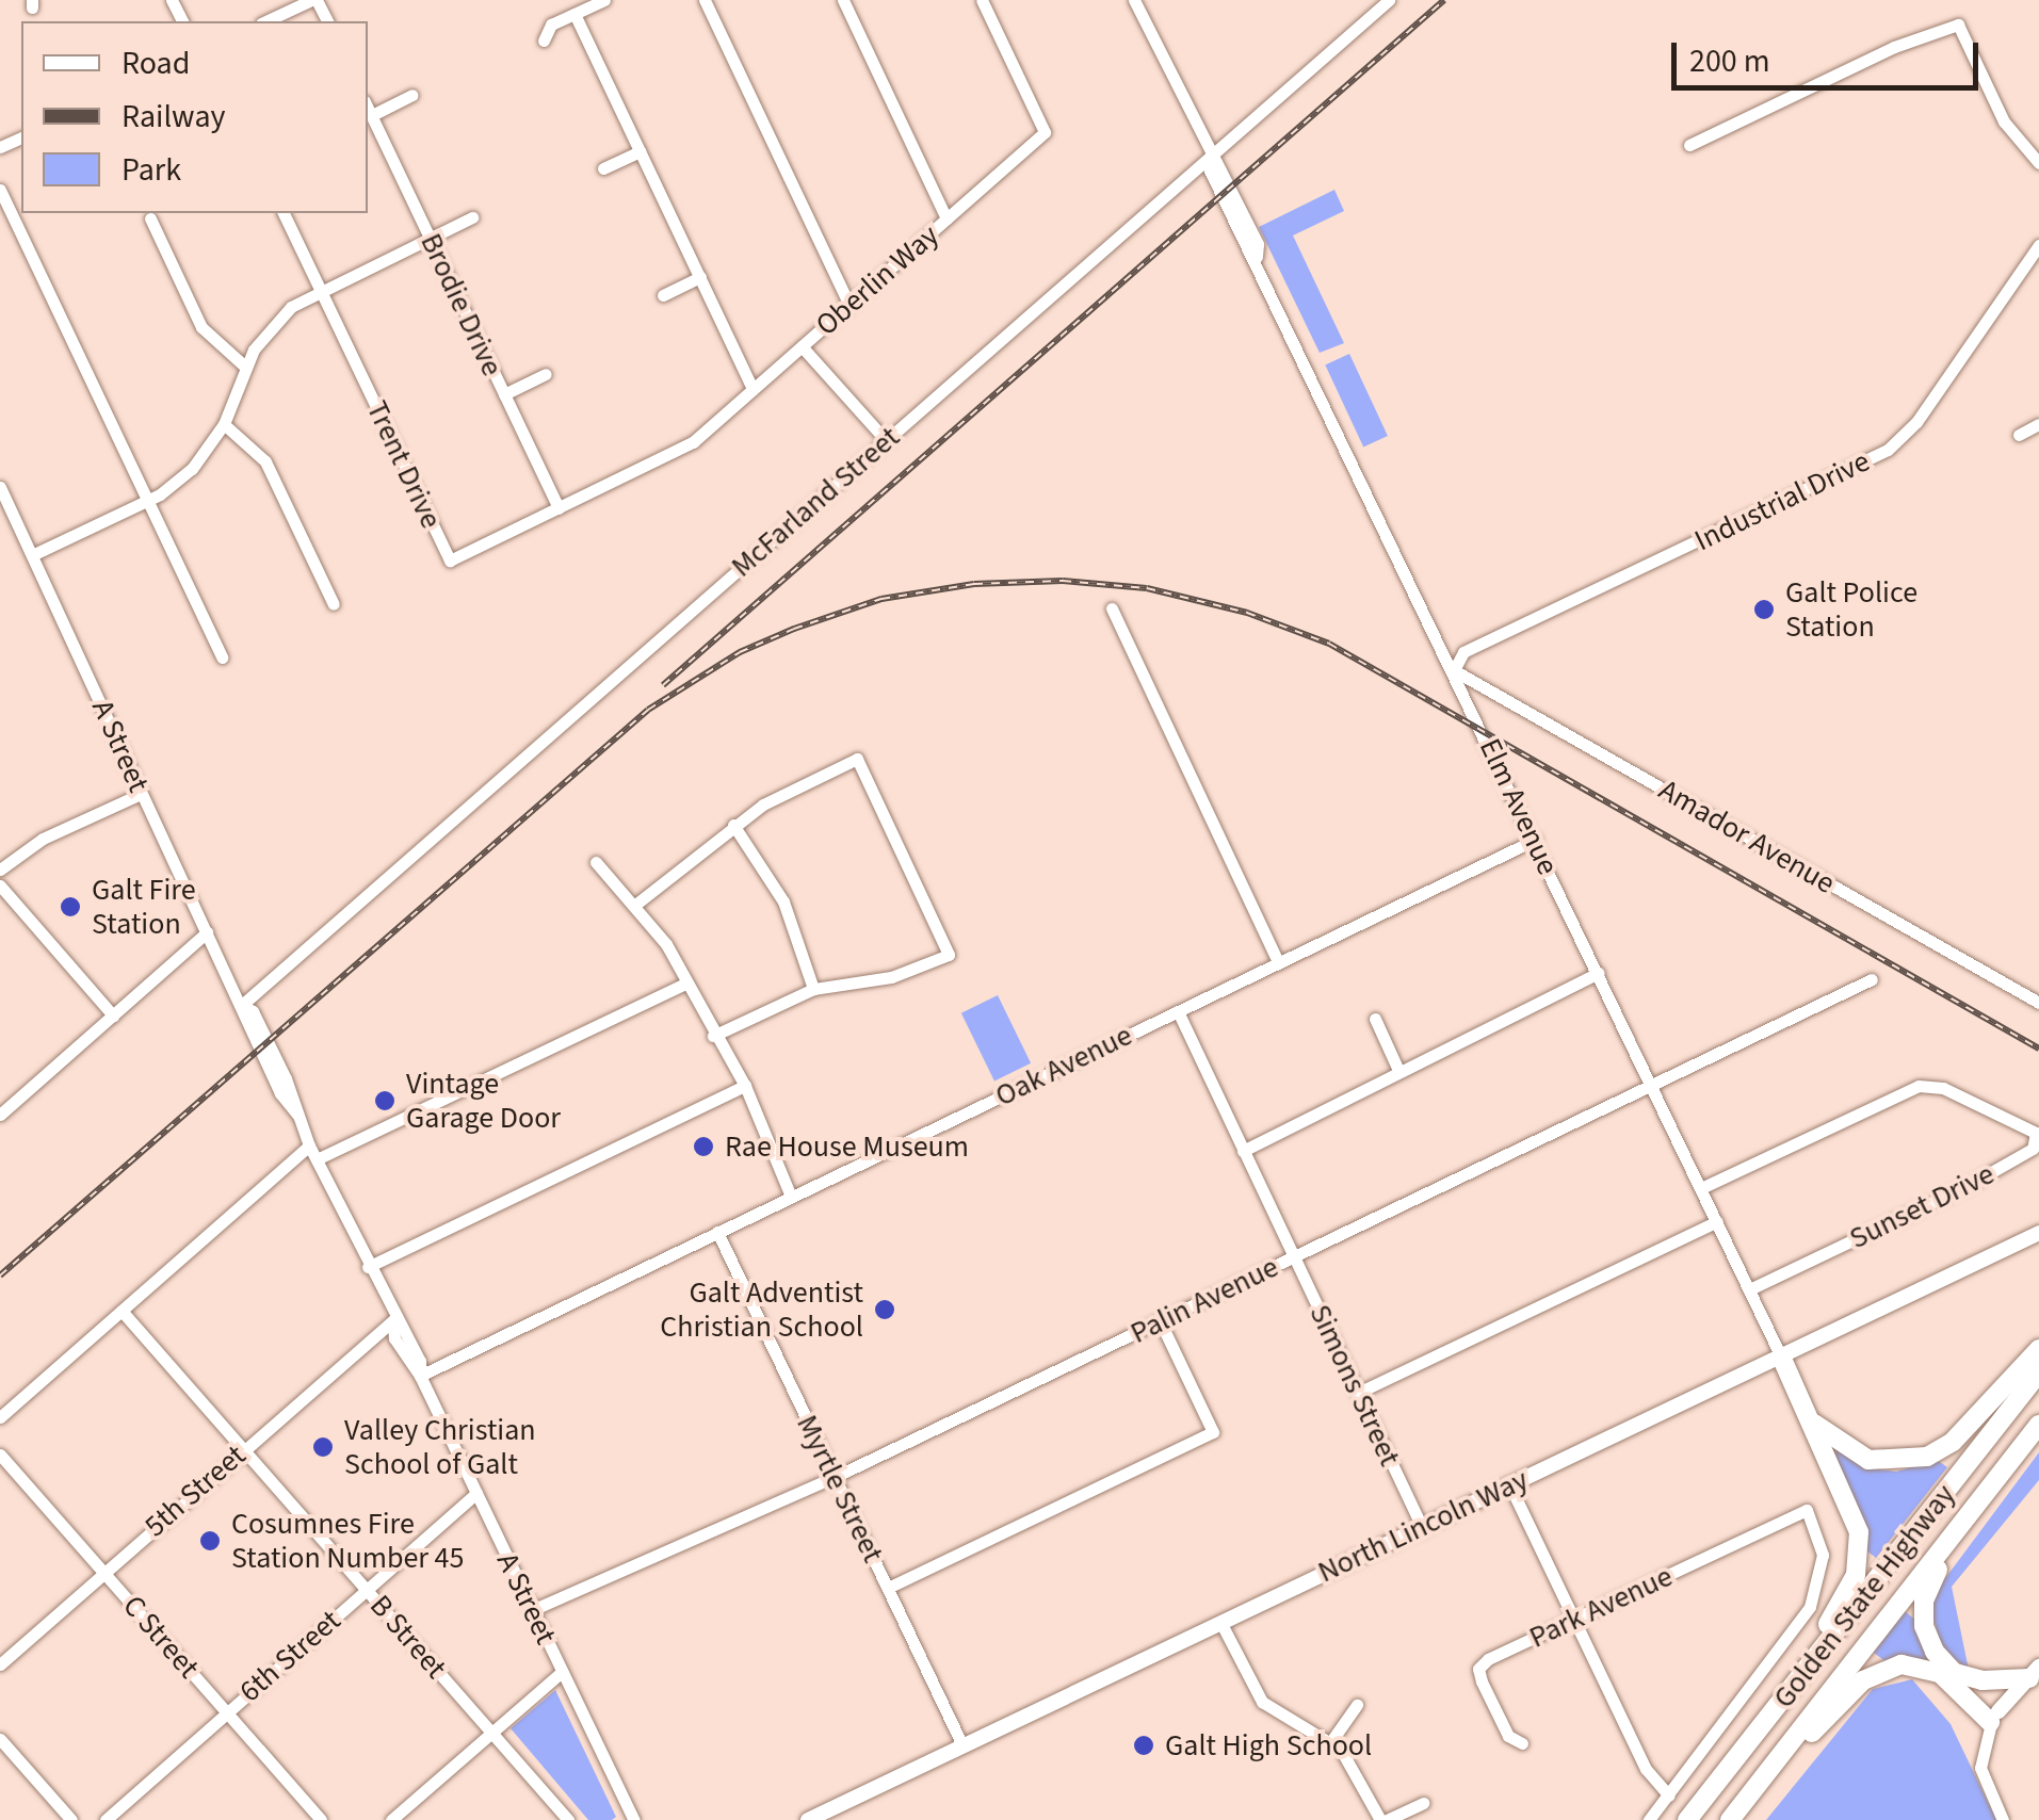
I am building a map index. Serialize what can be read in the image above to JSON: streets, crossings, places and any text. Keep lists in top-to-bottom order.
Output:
{
  "streets": {
    "highway": ["Golden State Highway"],
    "main road": ["North Lincoln Way"],
    "street": [
      "Oberlin Way",
      "Brodie Drive",
      "Trent Drive",
      "Industrial Drive",
      "McFarland Street",
      "A Street",
      "Elm Avenue",
      "Amador Avenue",
      "Oak Avenue",
      "Sunset Drive",
      "Palin Avenue",
      "Simons Street",
      "Myrtle Street",
      "5th Street",
      "Park Avenue",
      "C Street",
      "B Street",
      "6th Street"
    ]
  },
  "crossings": [
    ["Oberlin Way", "Trent Drive"],
    ["Brodie Drive", "Trent Drive"],
    ["Industrial Drive", "Elm Avenue"],
    ["Industrial Drive", "Amador Avenue"],
    ["McFarland Street", "A Street"],
    ["McFarland Street", "Elm Avenue"],
    ["A Street", "Oak Avenue"],
    ["A Street", "Palin Avenue"],
    ["A Street", "5th Street"],
    ["A Street", "6th Street"],
    ["Elm Avenue", "Amador Avenue"],
    ["Elm Avenue", "Oak Avenue"],
    ["Elm Avenue", "Sunset Drive"],
    ["Elm Avenue", "Palin Avenue"],
    ["Elm Avenue", "North Lincoln Way"],
    ["Oak Avenue", "Simons Street"],
    ["Oak Avenue", "Myrtle Street"],
    ["Palin Avenue", "Simons Street"],
    ["Palin Avenue", "Myrtle Street"],
    ["Simons Street", "North Lincoln Way"],
    ["Myrtle Street", "North Lincoln Way"],
    ["5th Street", "C Street"],
    ["5th Street", "B Street"],
    ["C Street", "6th Street"],
    ["B Street", "6th Street"]
  ],
  "places": [
    "Galt Police Station",
    "Galt Fire Station",
    "Vintage Garage Door",
    "Rae House Museum",
    "Galt Adventist Christian School",
    "Valley Christian School of Galt",
    "Cosumnes Fire Station Number 45",
    "Galt High School"
  ],
  "legend": ["Road", "Railway", "Park"],
  "scale_bar": "200 m"
}
